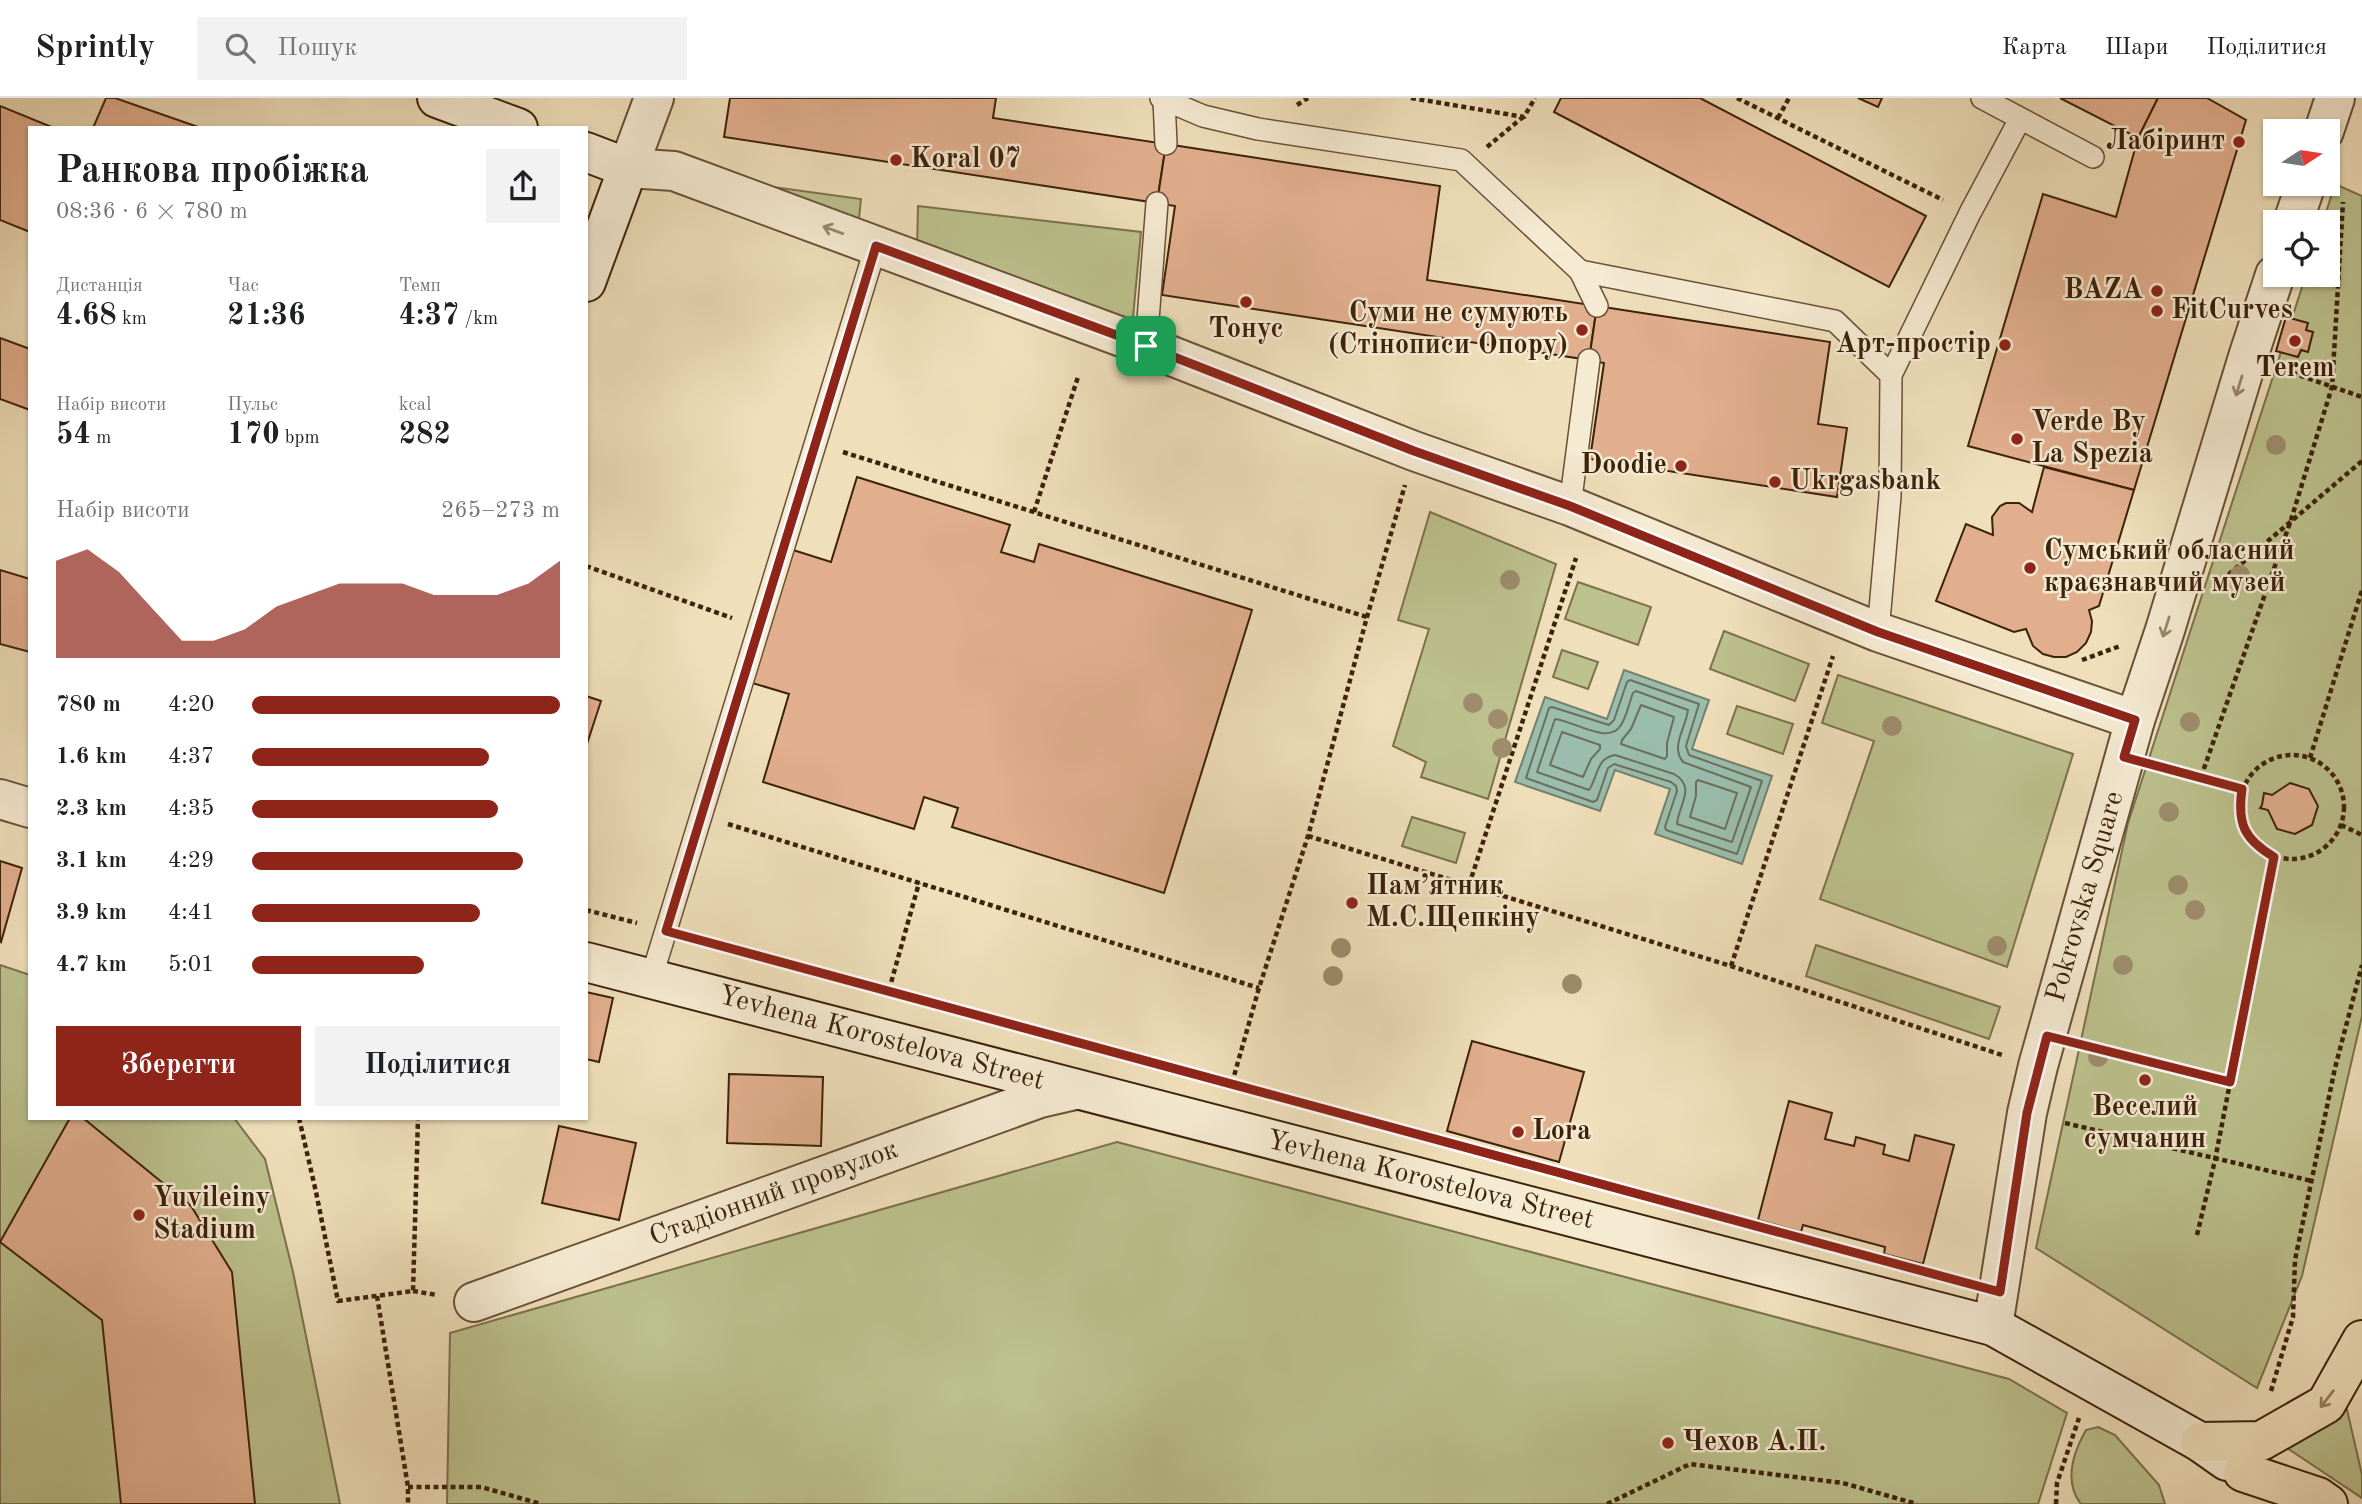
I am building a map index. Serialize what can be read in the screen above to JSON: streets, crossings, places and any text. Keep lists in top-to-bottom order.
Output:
{
  "streets": {
    "street": ["Pokrovska Square", "Yevhena Korostelova Street", "Стадіонний провулок"]
  },
  "crossings": [
    ["Pokrovska Square", "Yevhena Korostelova Street"],
    ["Yevhena Korostelova Street", "Стадіонний провулок"]
  ],
  "one_way": ["Pokrovska Square"],
  "places": [
    "Лабіринт",
    "Koral 07",
    "BAZA",
    "Тонус",
    "FitCurves",
    "Суми не сумують (Стінописи Опору)",
    "Terem",
    "Арт-простір",
    "Verde By La Spezia",
    "Doodie",
    "Ukrgasbank",
    "Сумський обласний краєзнавчий музей",
    "Пам’ятник М.С.Щепкіну",
    "Веселий сумчанин",
    "Lora",
    "Yuvileiny Stadium",
    "Чехов А.П."
  ],
  "north": "right",
  "page": {
    "header": "Sprintly",
    "search": "Пошук",
    "nav": ["Карта", "Шари", "Поділитися"],
    "heading": ["Ранкова пробіжка", "08:36 · 6 × 780 m"],
    "stats": [
      ["Дистанція", "4.68 km"],
      ["Час", "21:36"],
      ["Темп", "4:37 /km"],
      ["Набір висоти", "54 m"],
      ["Пульс", "170 bpm"],
      ["kcal", "282"]
    ],
    "chart": ["Набір висоти", "265–273 m"],
    "list": [
      {
        "name": "780 m",
        "note": "4:20"
      },
      {
        "name": "1.6 km",
        "note": "4:37"
      },
      {
        "name": "2.3 km",
        "note": "4:35"
      },
      {
        "name": "3.1 km",
        "note": "4:29"
      },
      {
        "name": "3.9 km",
        "note": "4:41"
      },
      {
        "name": "4.7 km",
        "note": "5:01"
      }
    ],
    "buttons": ["Зберегти", "Поділитися"]
  }
}
